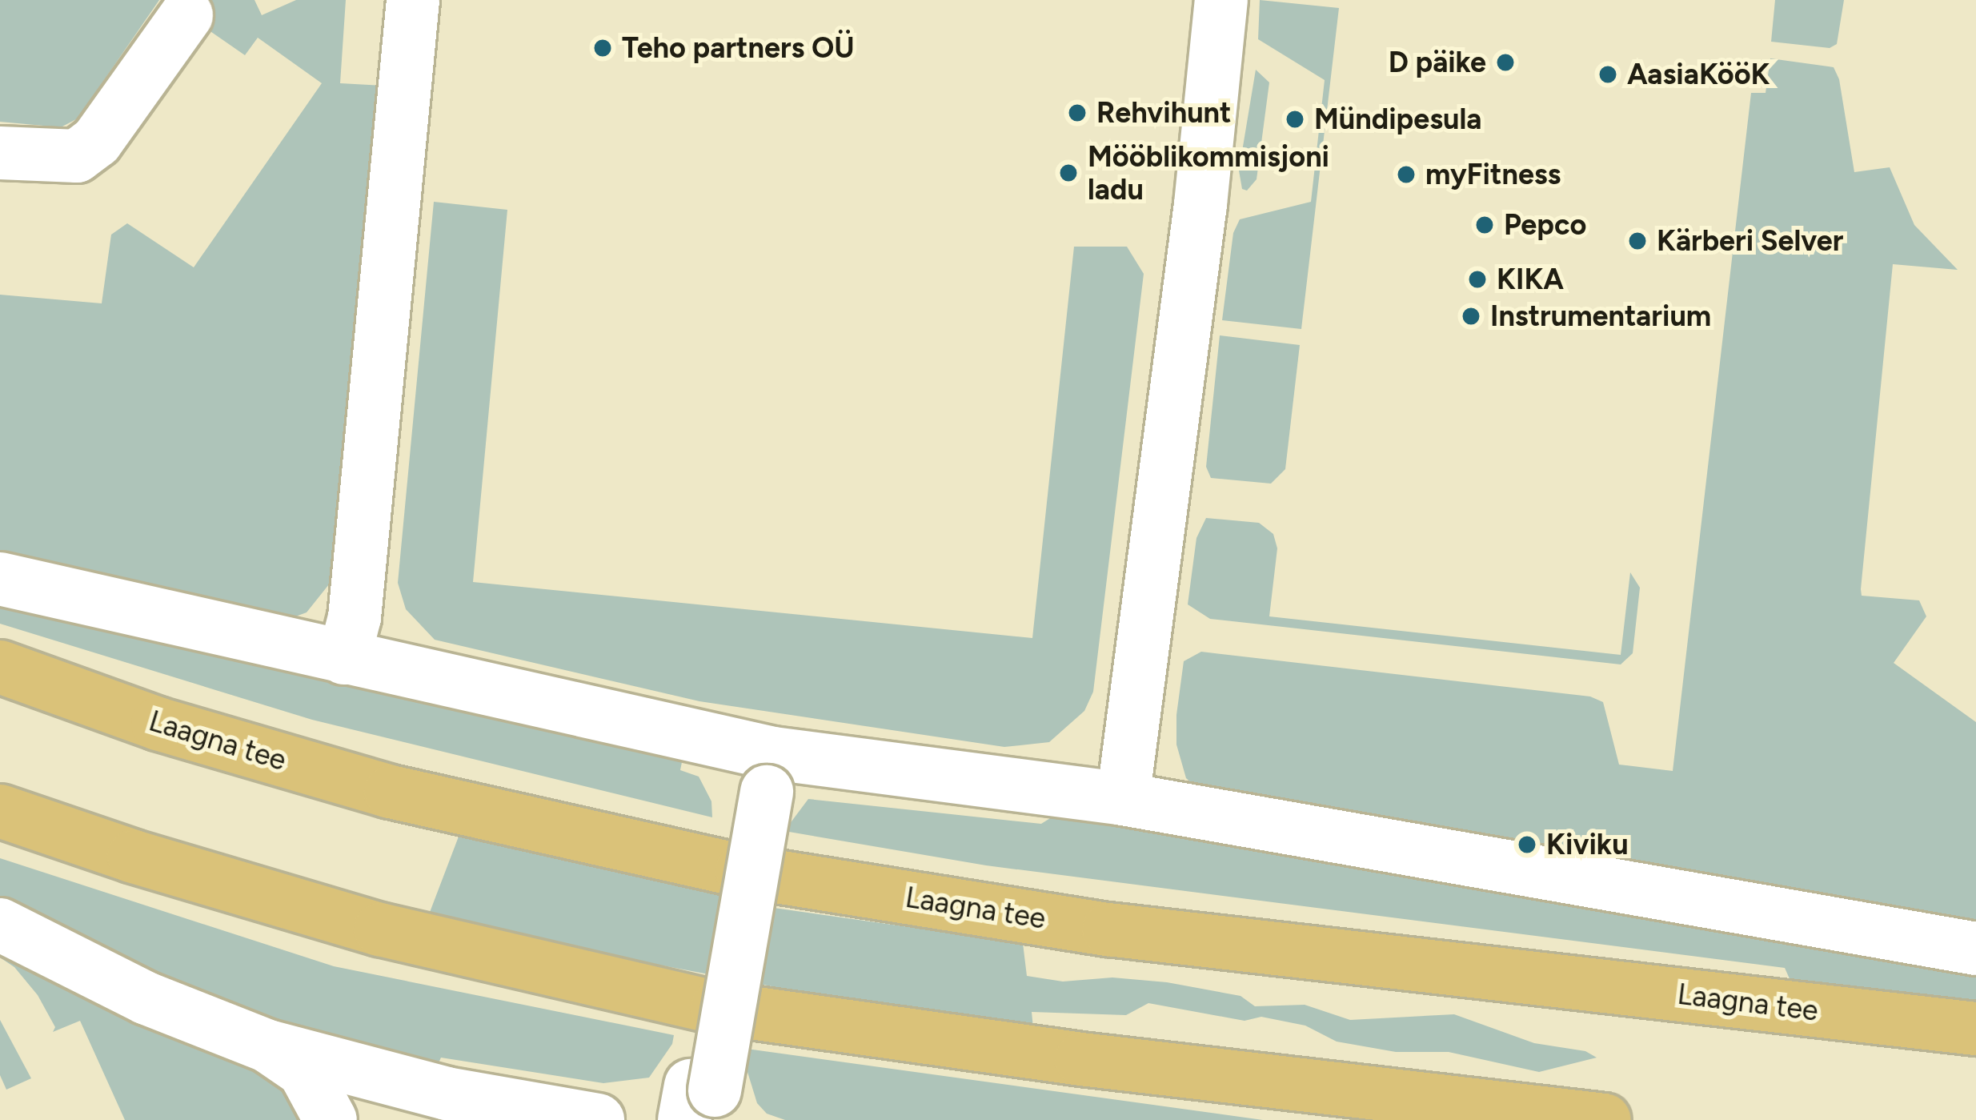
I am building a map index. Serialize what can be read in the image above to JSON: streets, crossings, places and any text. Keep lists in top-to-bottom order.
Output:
{
  "streets": {
    "main road": ["Laagna tee"]
  },
  "places": [
    "Teho partners OÜ",
    "D päike",
    "AasiaKööK",
    "Rehvihunt",
    "Mündipesula",
    "Mööblikommisjoni ladu",
    "myFitness",
    "Pepco",
    "Kärberi Selver",
    "KIKA",
    "Instrumentarium",
    "Kiviku"
  ]
}
